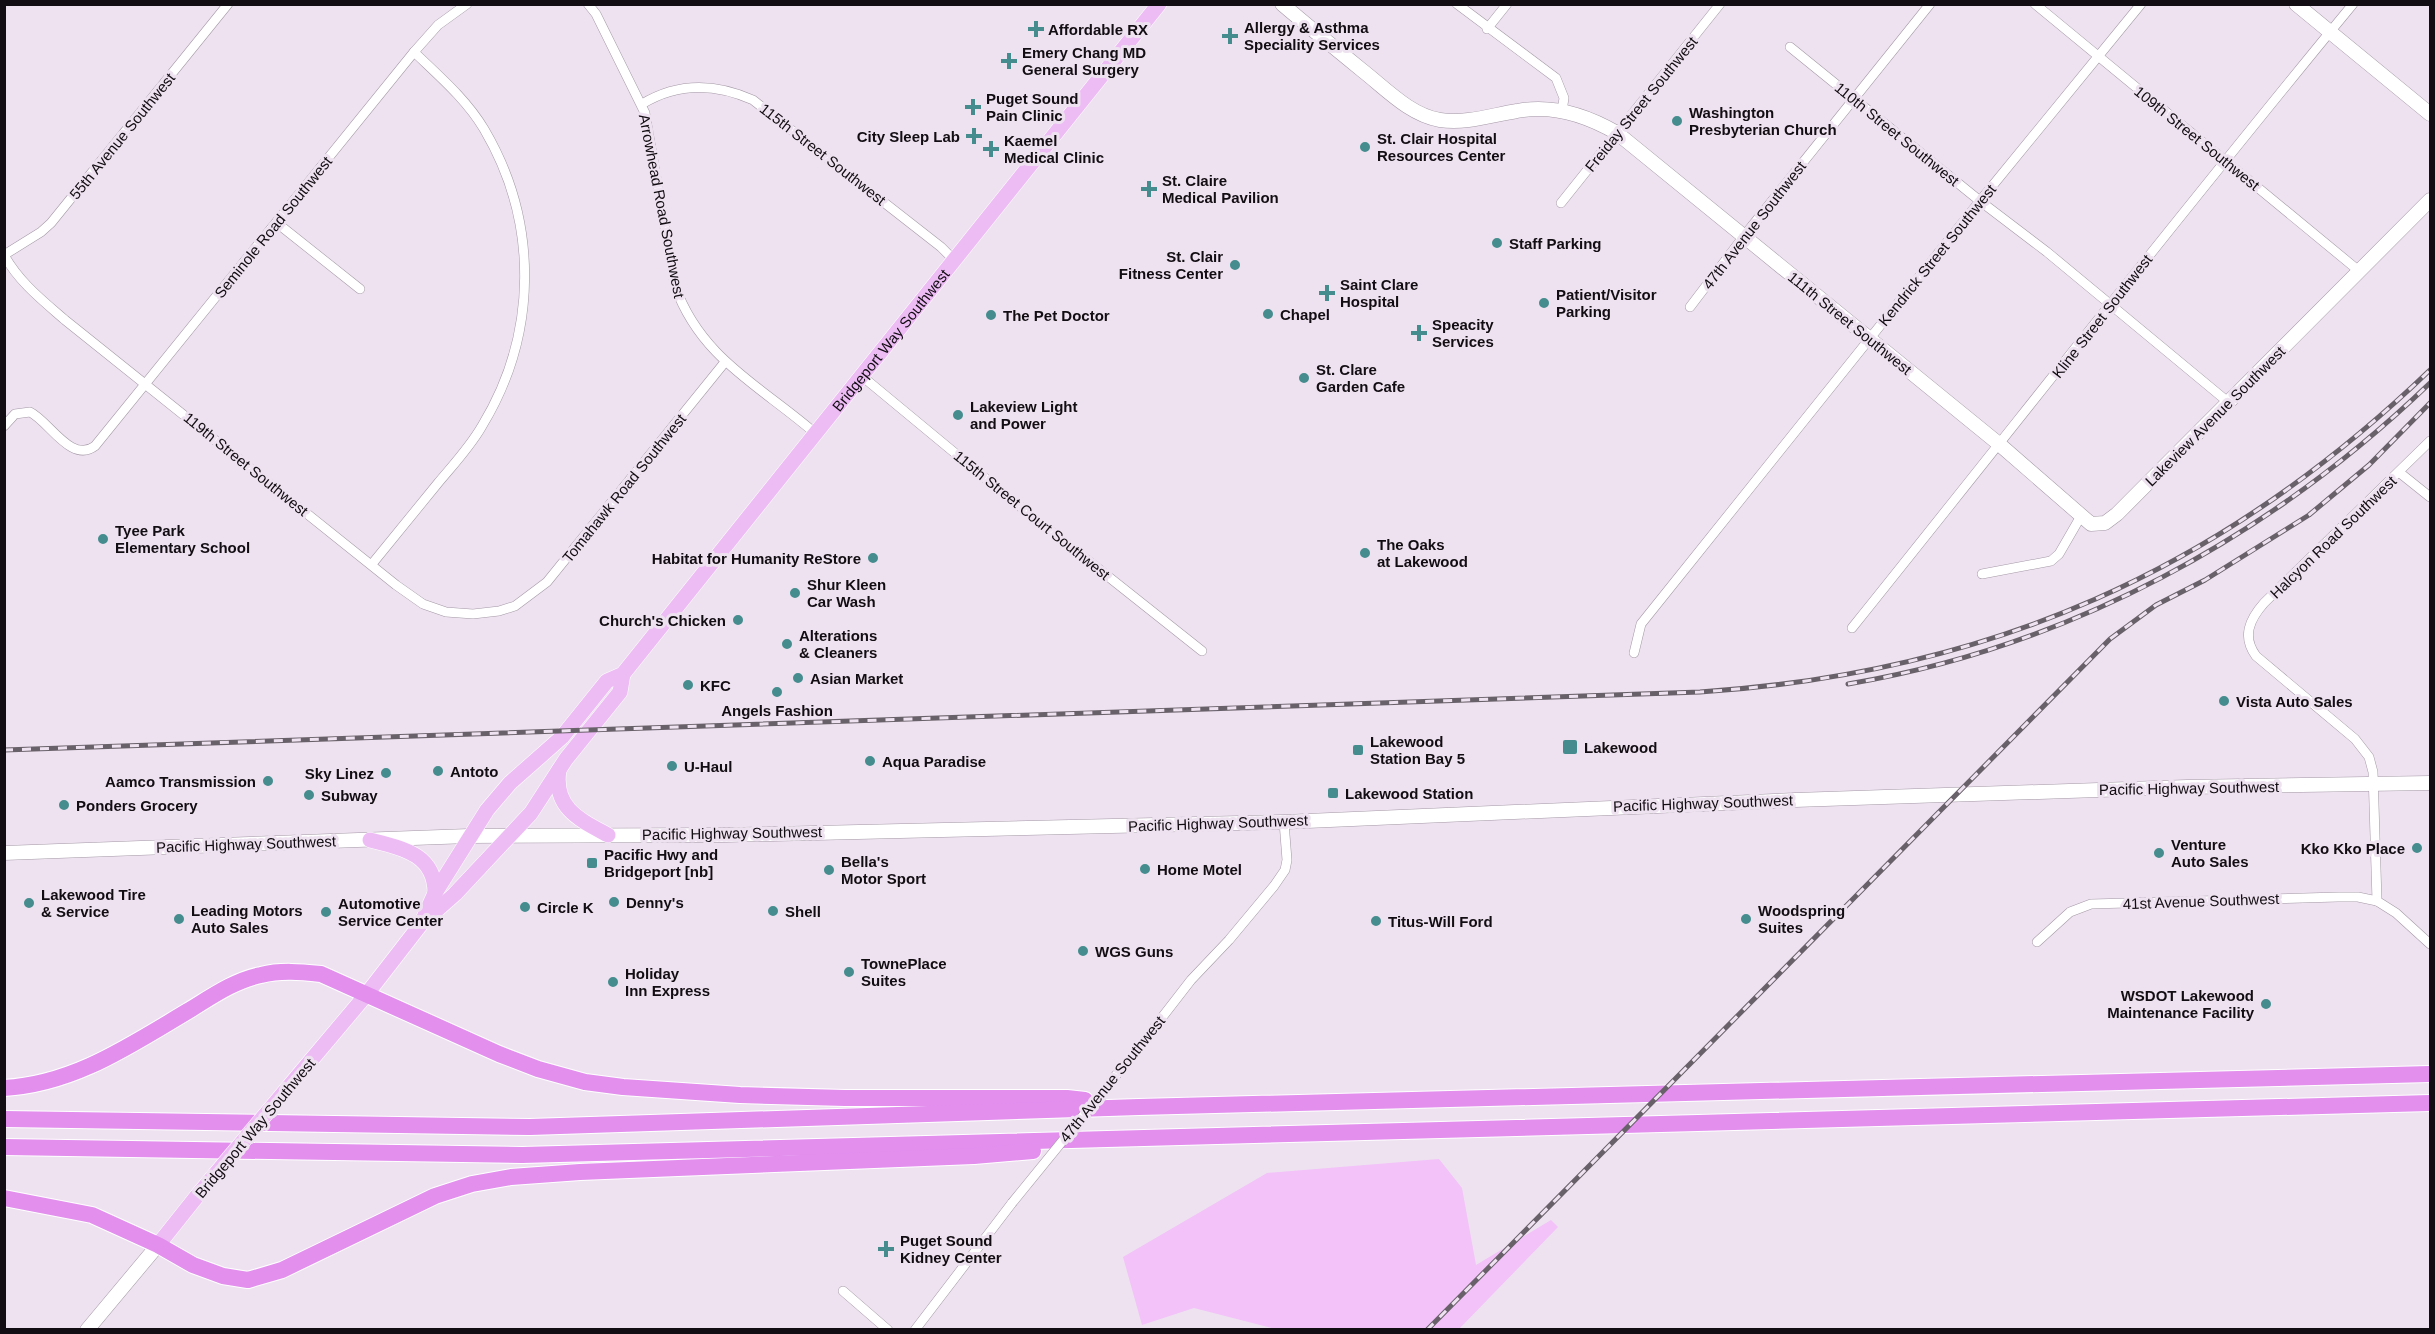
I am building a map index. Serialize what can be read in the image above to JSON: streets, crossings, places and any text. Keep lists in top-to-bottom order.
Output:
{
  "streets": {
    "main road": ["Bridgeport Way Southwest"],
    "street": [
      "Freiday Street Southwest",
      "110th Street Southwest",
      "55th Avenue Southwest",
      "109th Street Southwest",
      "115th Street Southwest",
      "Arrowhead Road Southwest",
      "47th Avenue Southwest",
      "Seminole Road Southwest",
      "Kendrick Street Southwest",
      "Kline Street Southwest",
      "111th Street Southwest",
      "Lakeview Avenue Southwest",
      "119th Street Southwest",
      "Tomahawk Road Southwest",
      "115th Street Court Southwest",
      "Halcyon Road Southwest",
      "Pacific Highway Southwest",
      "41st Avenue Southwest"
    ]
  },
  "crossings": [
    ["Freiday Street Southwest", "111th Street Southwest"],
    ["110th Street Southwest", "47th Avenue Southwest"],
    ["110th Street Southwest", "Kendrick Street Southwest"],
    ["110th Street Southwest", "Kline Street Southwest"],
    ["110th Street Southwest", "Lakeview Avenue Southwest"],
    ["55th Avenue Southwest", "119th Street Southwest"],
    ["109th Street Southwest", "Kendrick Street Southwest"],
    ["109th Street Southwest", "Kline Street Southwest"],
    ["109th Street Southwest", "Lakeview Avenue Southwest"],
    ["115th Street Southwest", "Arrowhead Road Southwest"],
    ["115th Street Southwest", "Bridgeport Way Southwest"],
    ["Arrowhead Road Southwest", "Bridgeport Way Southwest"],
    ["Arrowhead Road Southwest", "Tomahawk Road Southwest"],
    ["47th Avenue Southwest", "111th Street Southwest"],
    ["47th Avenue Southwest", "Pacific Highway Southwest"],
    ["Seminole Road Southwest", "119th Street Southwest"],
    ["Kendrick Street Southwest", "111th Street Southwest"],
    ["Kline Street Southwest", "111th Street Southwest"],
    ["111th Street Southwest", "Lakeview Avenue Southwest"],
    ["Bridgeport Way Southwest", "115th Street Court Southwest"],
    ["Bridgeport Way Southwest", "Pacific Highway Southwest"],
    ["119th Street Southwest", "Tomahawk Road Southwest"],
    ["Halcyon Road Southwest", "Pacific Highway Southwest"]
  ],
  "places": {
    "health": [
      "Affordable RX",
      "Allergy & Asthma Speciality Services",
      "Emery Chang MD General Surgery",
      "Puget Sound Pain Clinic",
      "City Sleep Lab",
      "Kaemel Medical Clinic",
      "St. Claire Medical Pavilion",
      "Saint Clare Hospital",
      "Speacity Services",
      "Puget Sound Kidney Center"
    ],
    "other": [
      "Washington Presbyterian Church",
      "St. Clair Hospital Resources Center",
      "Staff Parking",
      "St. Clair Fitness Center",
      "Patient/Visitor Parking",
      "Chapel",
      "The Pet Doctor",
      "St. Clare Garden Cafe",
      "Lakeview Light and Power",
      "Tyee Park Elementary School",
      "The Oaks at Lakewood",
      "Habitat for Humanity ReStore",
      "Shur Kleen Car Wash",
      "Church's Chicken",
      "Alterations & Cleaners",
      "Asian Market",
      "KFC",
      "Angels Fashion",
      "Vista Auto Sales",
      "Aqua Paradise",
      "U-Haul",
      "Antoto",
      "Sky Linez",
      "Aamco Transmission",
      "Subway",
      "Ponders Grocery",
      "Kko Kko Place",
      "Venture Auto Sales",
      "Home Motel",
      "Bella's Motor Sport",
      "Denny's",
      "Lakewood Tire & Service",
      "Circle K",
      "Shell",
      "Automotive Service Center",
      "Leading Motors Auto Sales",
      "Woodspring Suites",
      "Titus-Will Ford",
      "WGS Guns",
      "TownePlace Suites",
      "Holiday Inn Express",
      "WSDOT Lakewood Maintenance Facility"
    ],
    "transit": [
      "Lakewood",
      "Lakewood Station Bay 5",
      "Lakewood Station",
      "Pacific Hwy and Bridgeport [nb]"
    ]
  }
}
